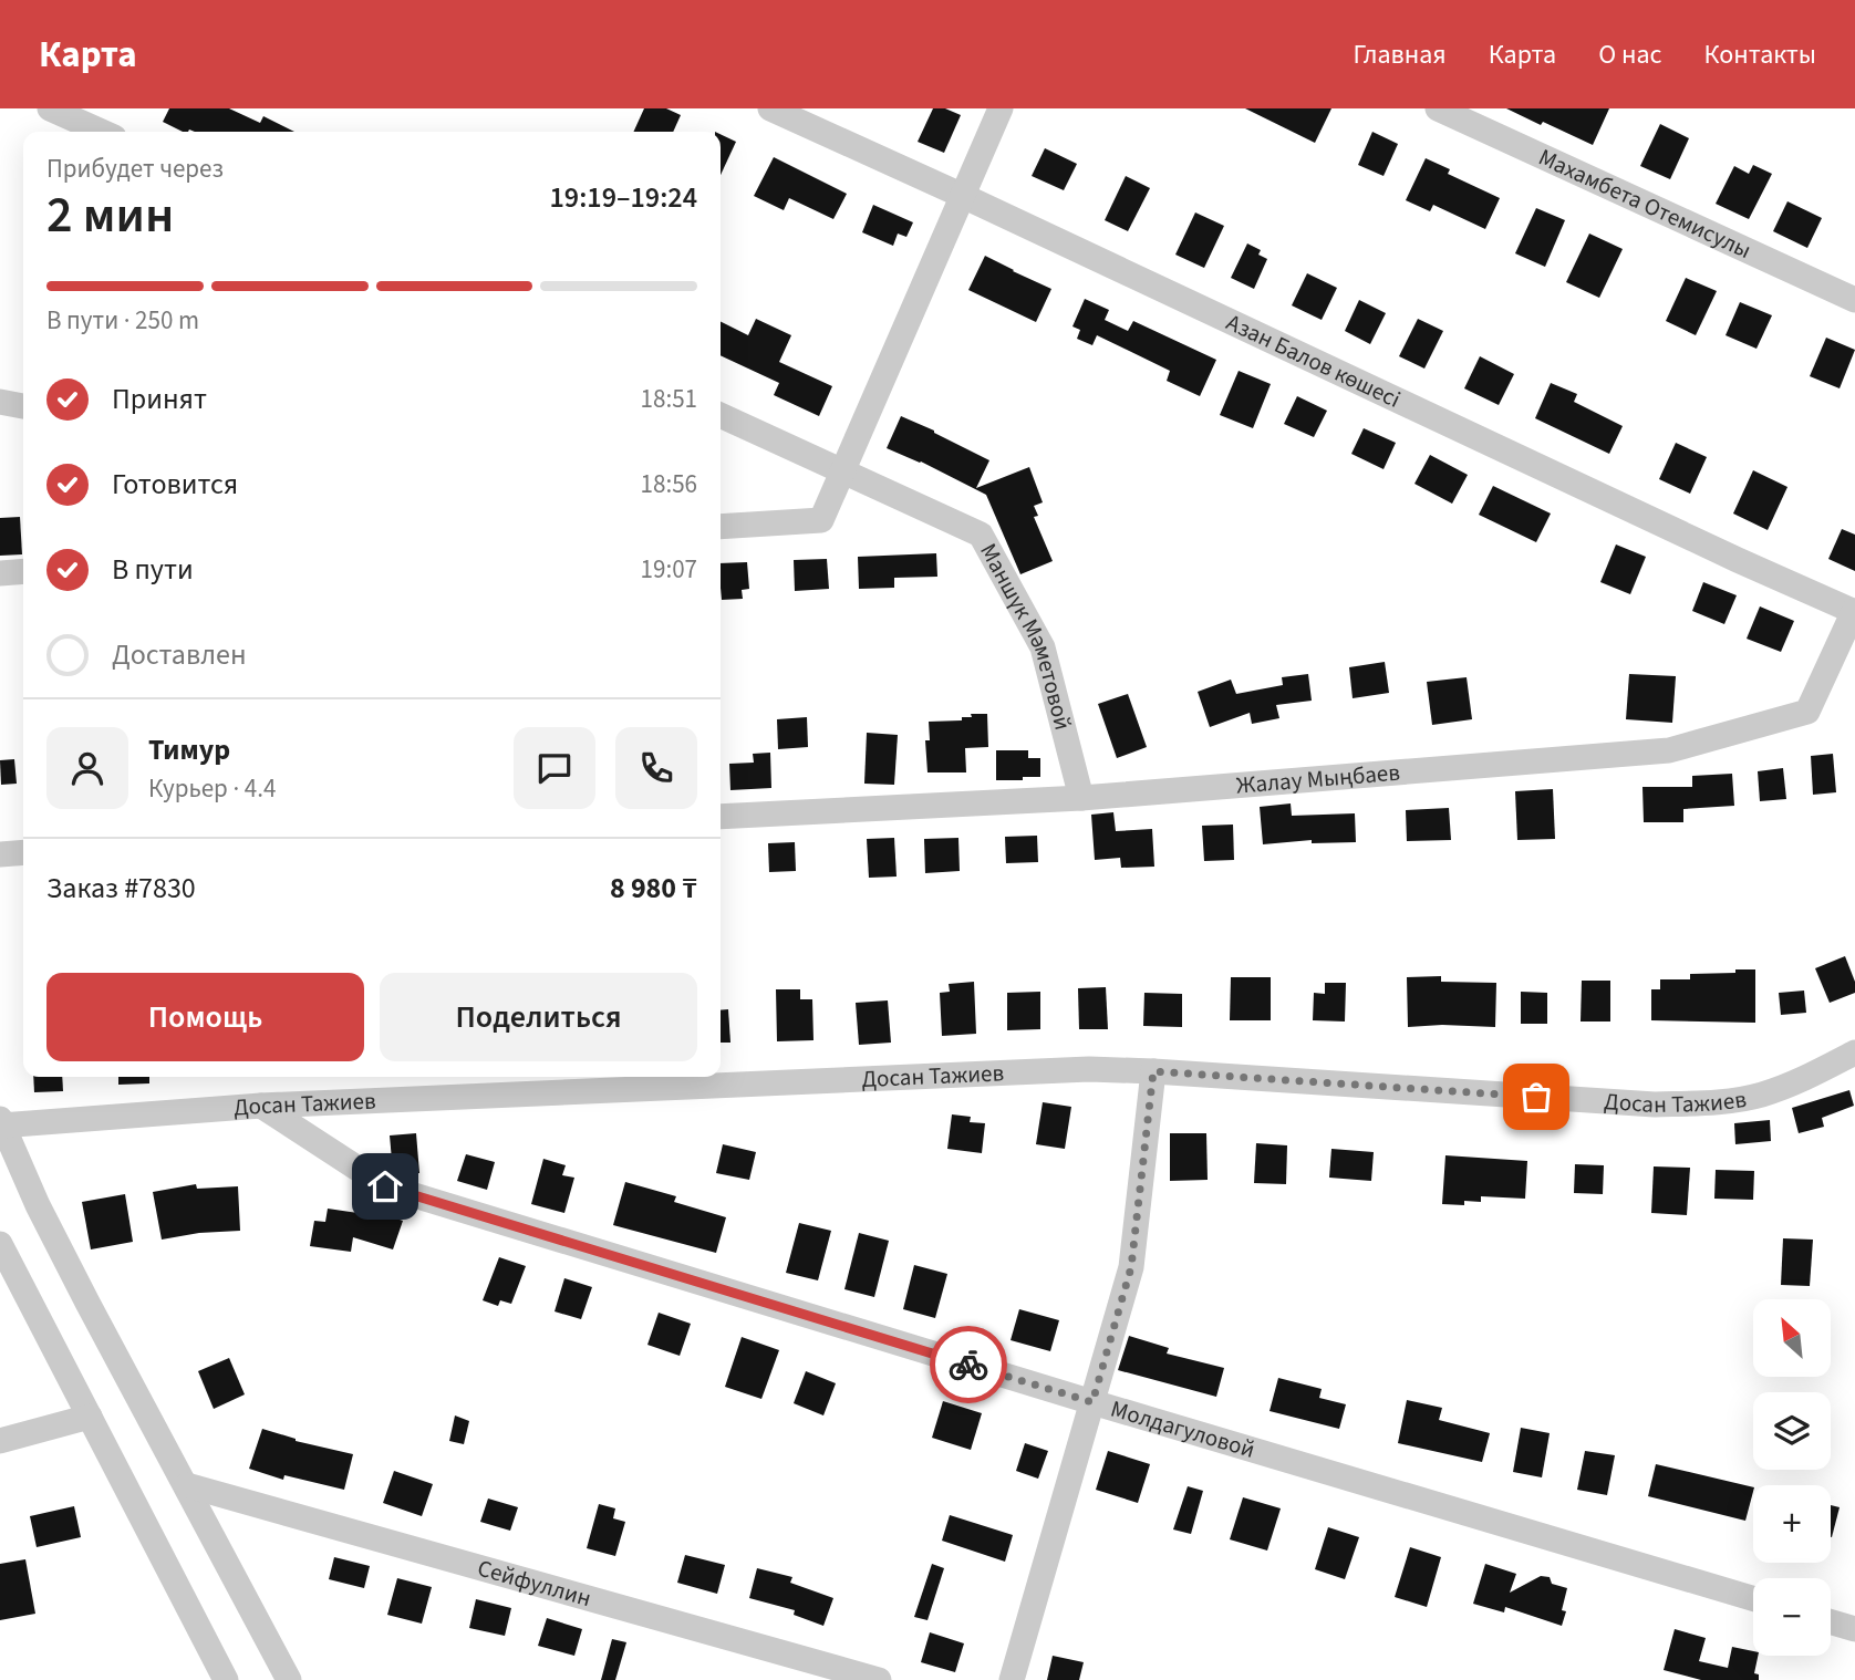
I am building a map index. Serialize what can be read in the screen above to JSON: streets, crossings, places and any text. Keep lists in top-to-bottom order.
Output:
{
  "streets": {
    "street": [
      "Махамбета Отемисулы",
      "Азан Балов көшесі",
      "Маншүк Мәметовой",
      "Жалау Мыңбаев",
      "Досан Тажиев",
      "Молдагуловой",
      "Сейфуллин"
    ]
  },
  "crossings": [
    ["Азан Балов көшесі", "Жалау Мыңбаев"],
    ["Маншүк Мәметовой", "Жалау Мыңбаев"],
    ["Досан Тажиев", "Молдагуловой"]
  ],
  "north": "top left",
  "page": {
    "header": "Карта",
    "nav": [
      "Главная",
      "Карта",
      "О нас",
      "Контакты"
    ],
    "heading": ["2 мин", "Прибудет через", "19:19–19:24"],
    "panel": [
      "Тимур",
      "Курьер · 4.4",
      "Заказ #7830",
      "8 980 ₸"
    ],
    "bar": "В пути · 250 m",
    "list": [
      ["Принят", "18:51"],
      ["Готовится", "18:56"],
      ["В пути", "19:07"],
      "Доставлен"
    ],
    "buttons": ["Помощь", "Поделиться"],
    "map_buttons": ["+", "−"]
  }
}
